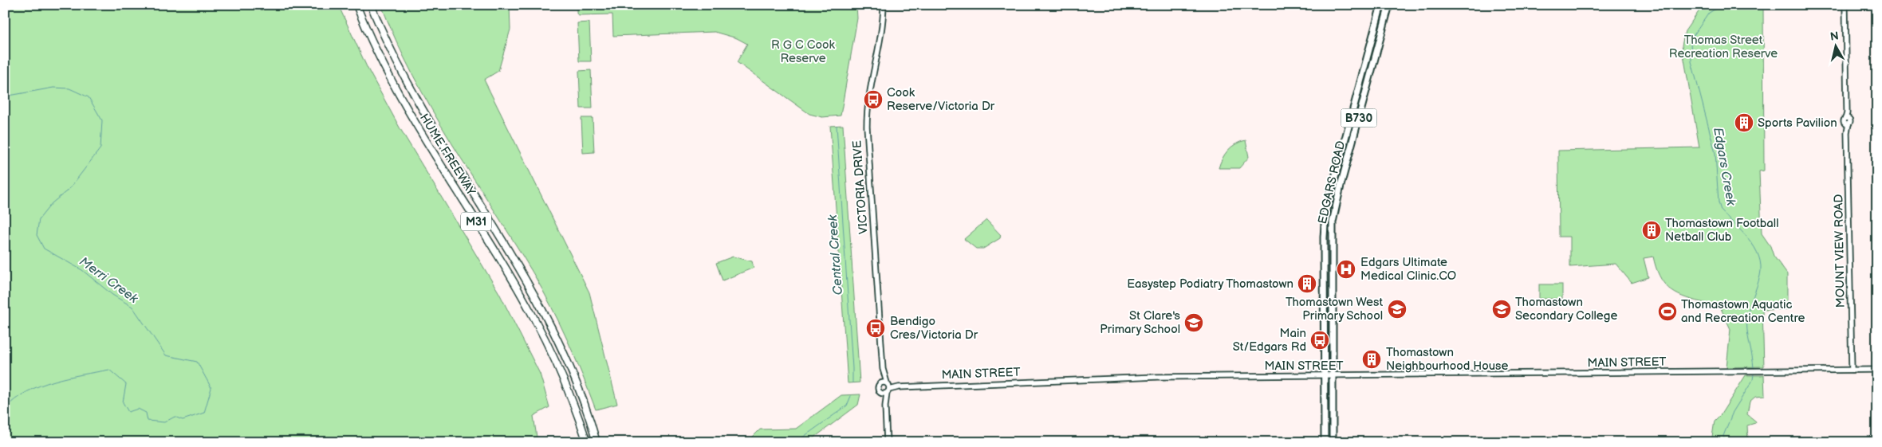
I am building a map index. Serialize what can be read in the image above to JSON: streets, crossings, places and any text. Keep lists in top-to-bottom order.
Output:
{
  "streets": {
    "highway": ["HUME FREEWAY", "M31"],
    "main road": ["B730", "EDGARS ROAD"],
    "street": ["VICTORIA DRIVE", "MOUNT VIEW ROAD", "MAIN STREET"]
  },
  "crossings": [
    ["EDGARS ROAD", "MAIN STREET"],
    ["VICTORIA DRIVE", "MAIN STREET"],
    ["MOUNT VIEW ROAD", "MAIN STREET"]
  ],
  "water": ["Edgars Creek", "Central Creek", "Merri Creek"],
  "parks": ["Thomas Street Recreation Reserve", "R G C Cook Reserve"],
  "places": {
    "bus stop": ["Cook Reserve/Victoria Dr", "Bendigo Cres/Victoria Dr", "Main St/Edgars Rd"],
    "building": [
      "Sports Pavilion",
      "Thomastown Football Netball Club",
      "Easystep Podiatry Thomastown",
      "Thomastown Neighbourhood House"
    ],
    "hospital": ["Edgars Ultimate Medical Clinic.CO"],
    "school or university": ["Thomastown West Primary School", "Thomastown Secondary College", "St Clare's Primary School"],
    "sports": ["Thomastown Aquatic and Recreation Centre"]
  },
  "north": "top"
}
